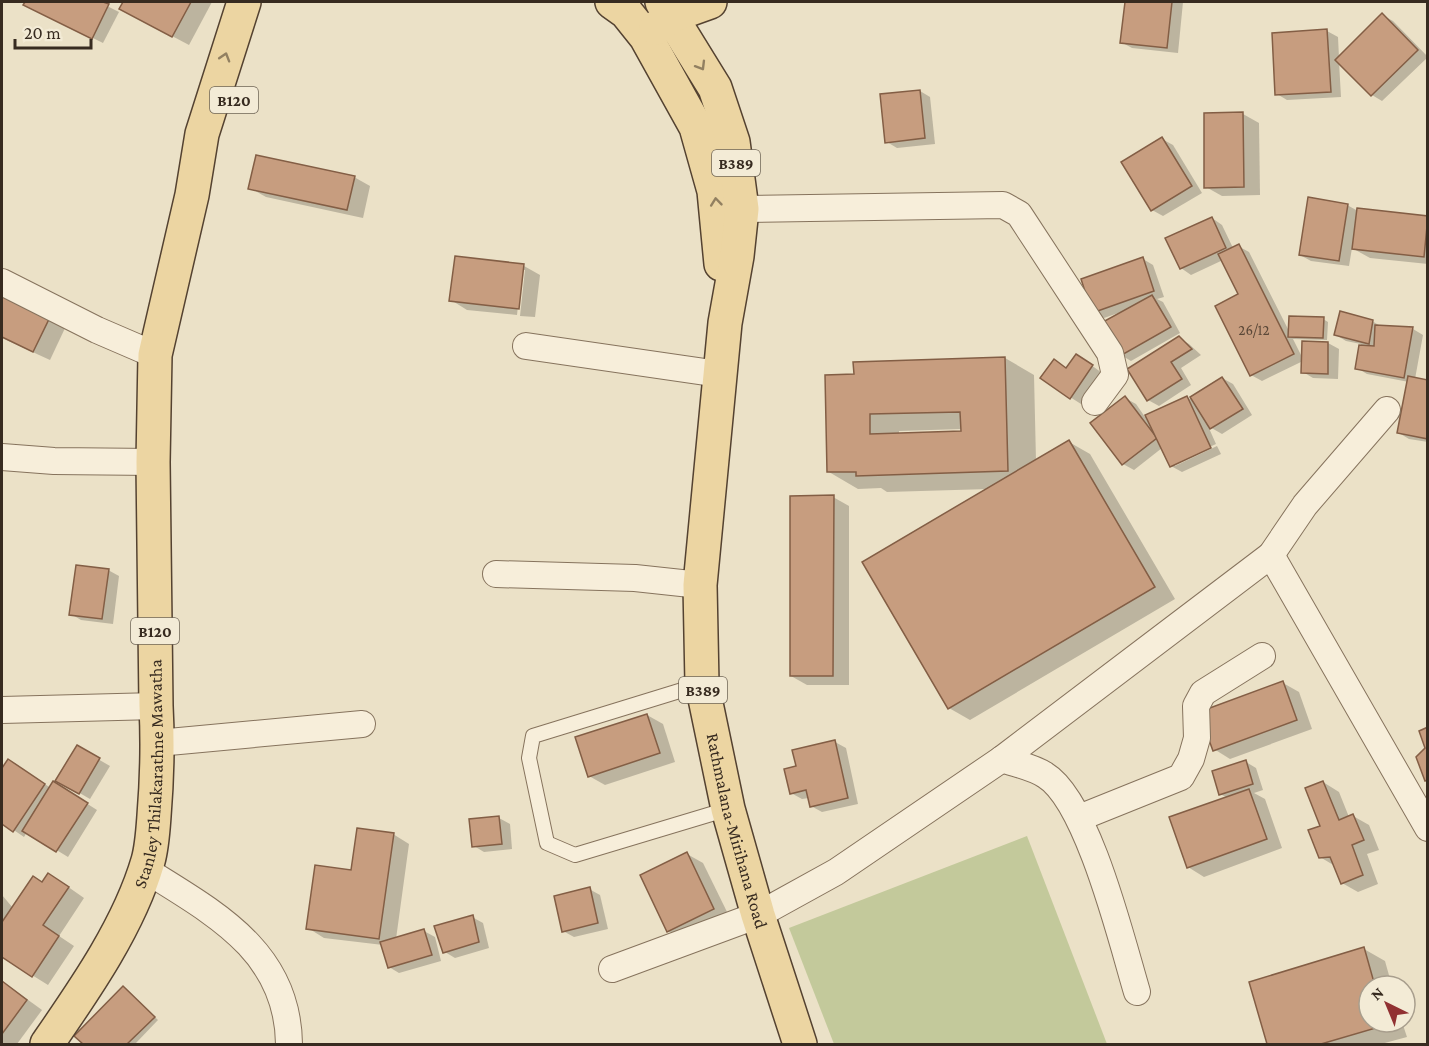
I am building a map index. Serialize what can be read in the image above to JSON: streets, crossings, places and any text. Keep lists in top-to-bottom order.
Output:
{
  "streets": {
    "main road": [
      "B120",
      "B389",
      "Stanley Thilakarathne Mawatha",
      "Rathmalana-Mirihana Road"
    ]
  },
  "house_numbers": ["26/12"],
  "scale_bar": "20 m",
  "north": "top left"
}
